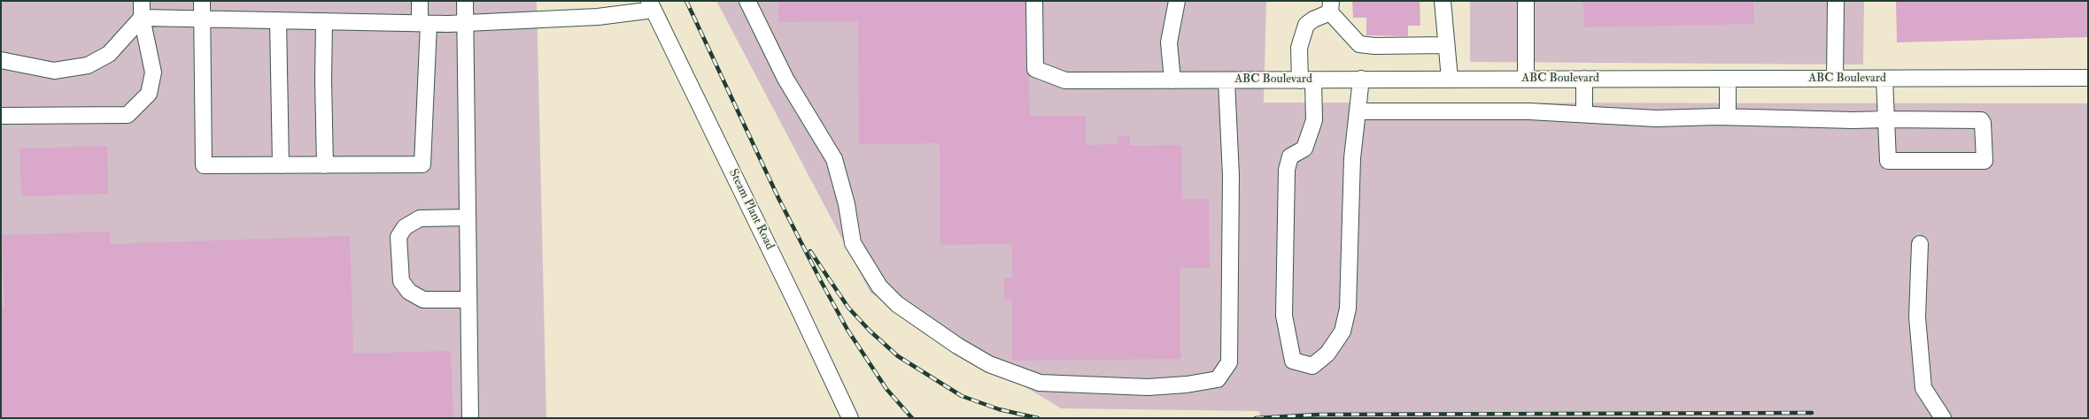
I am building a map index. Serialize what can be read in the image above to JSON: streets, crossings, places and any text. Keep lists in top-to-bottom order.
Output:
{
  "streets": {
    "street": ["ABC Boulevard", "Steam Plant Road"]
  }
}
